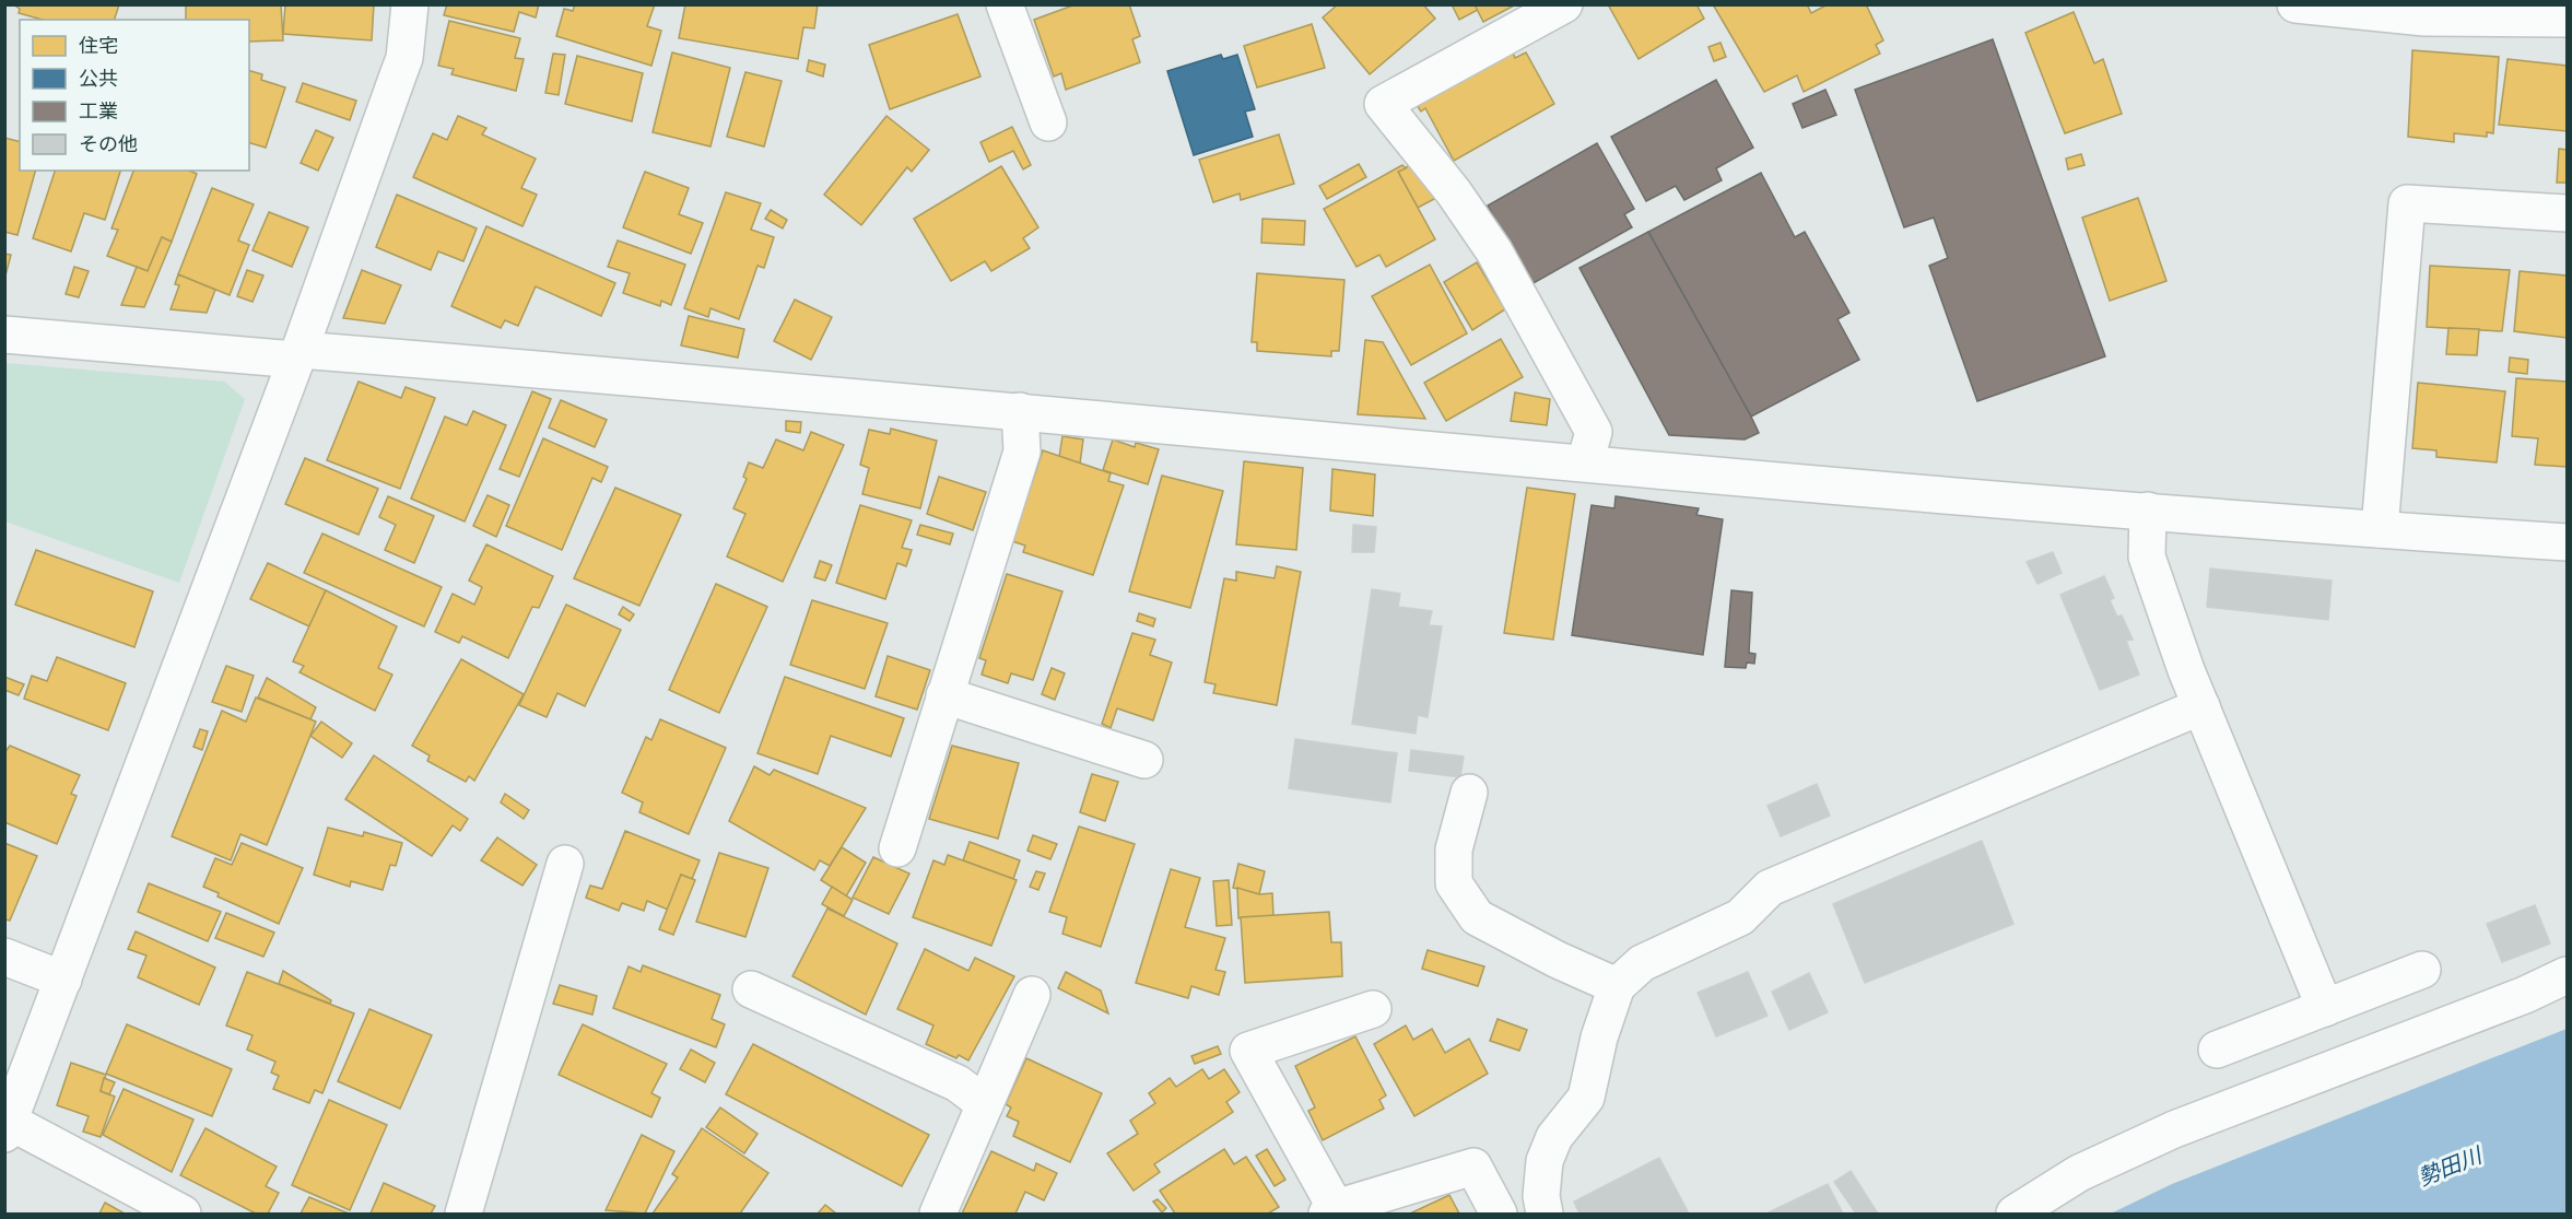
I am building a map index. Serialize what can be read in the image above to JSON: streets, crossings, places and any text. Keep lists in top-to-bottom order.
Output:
{
  "water": ["勢田川"],
  "legend": [
    "住宅",
    "公共",
    "工業",
    "その他"
  ]
}
